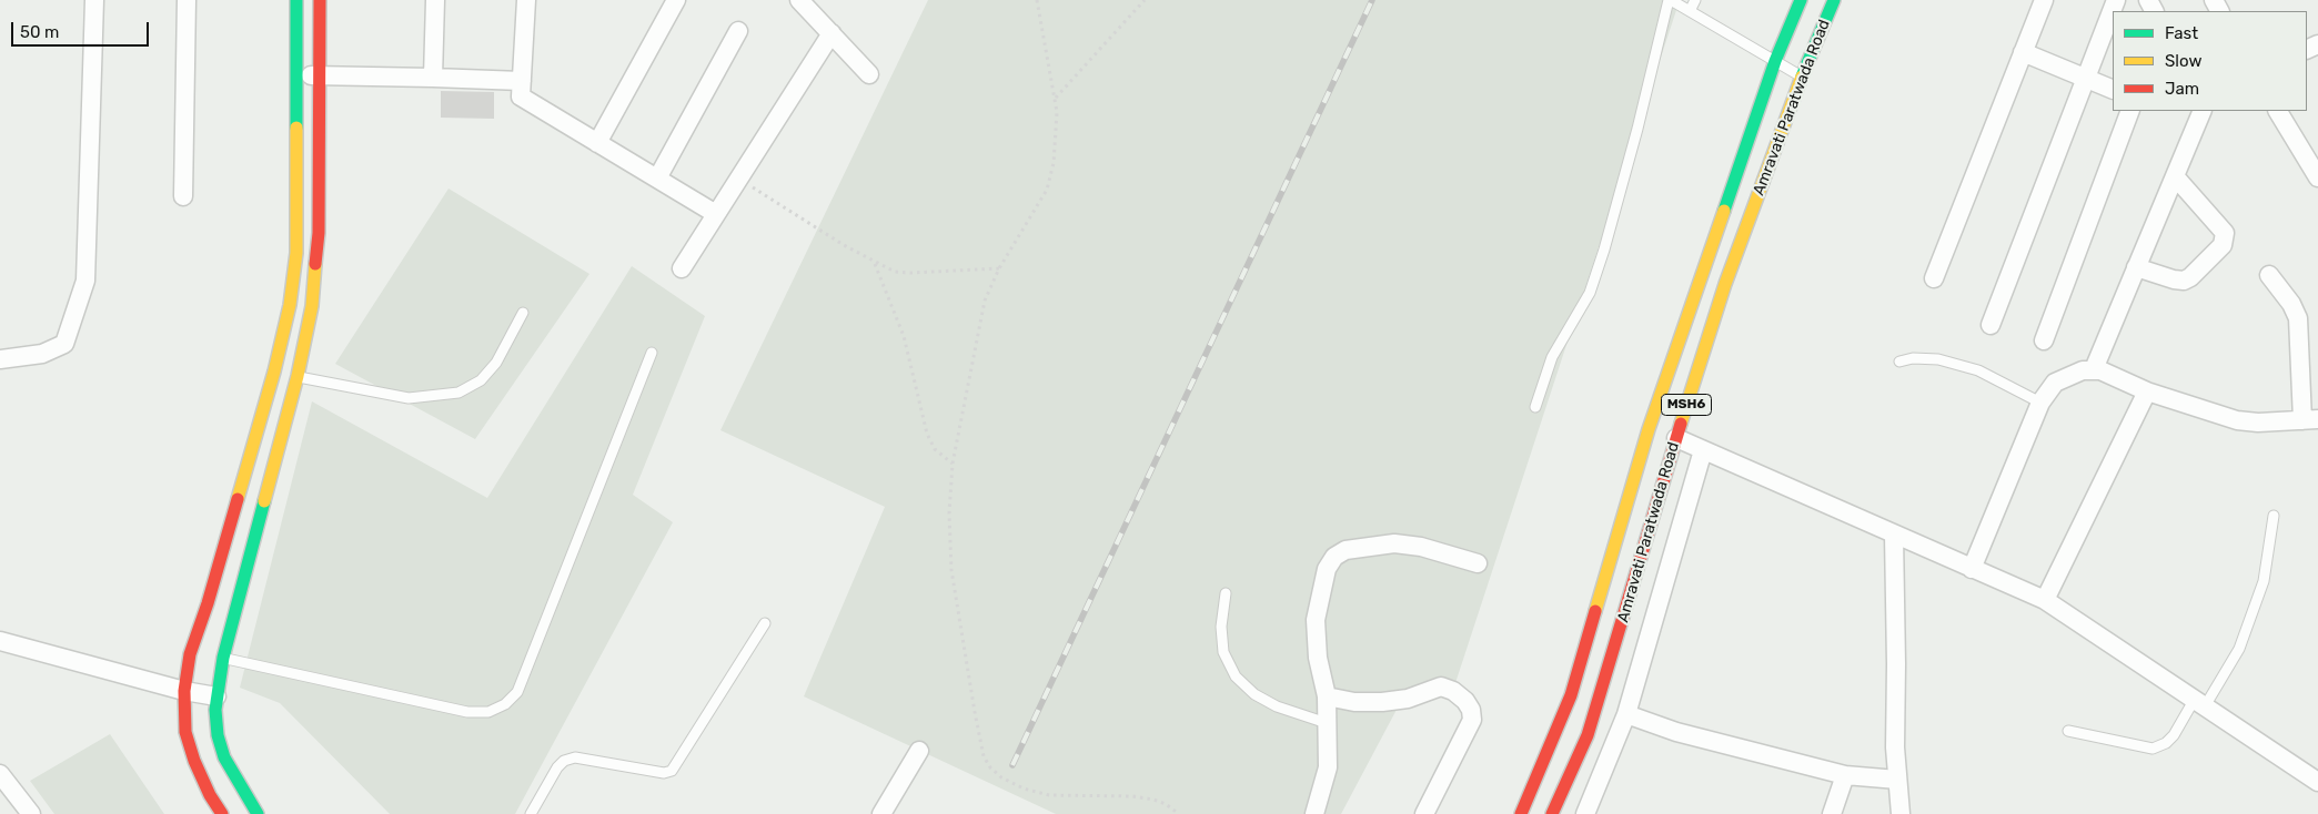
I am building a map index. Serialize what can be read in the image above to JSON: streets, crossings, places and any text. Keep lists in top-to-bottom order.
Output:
{
  "streets": {
    "main road": ["Amravati Paratwada Road", "MSH6"]
  },
  "legend": ["Fast", "Slow", "Jam"],
  "scale_bar": "50 m"
}
